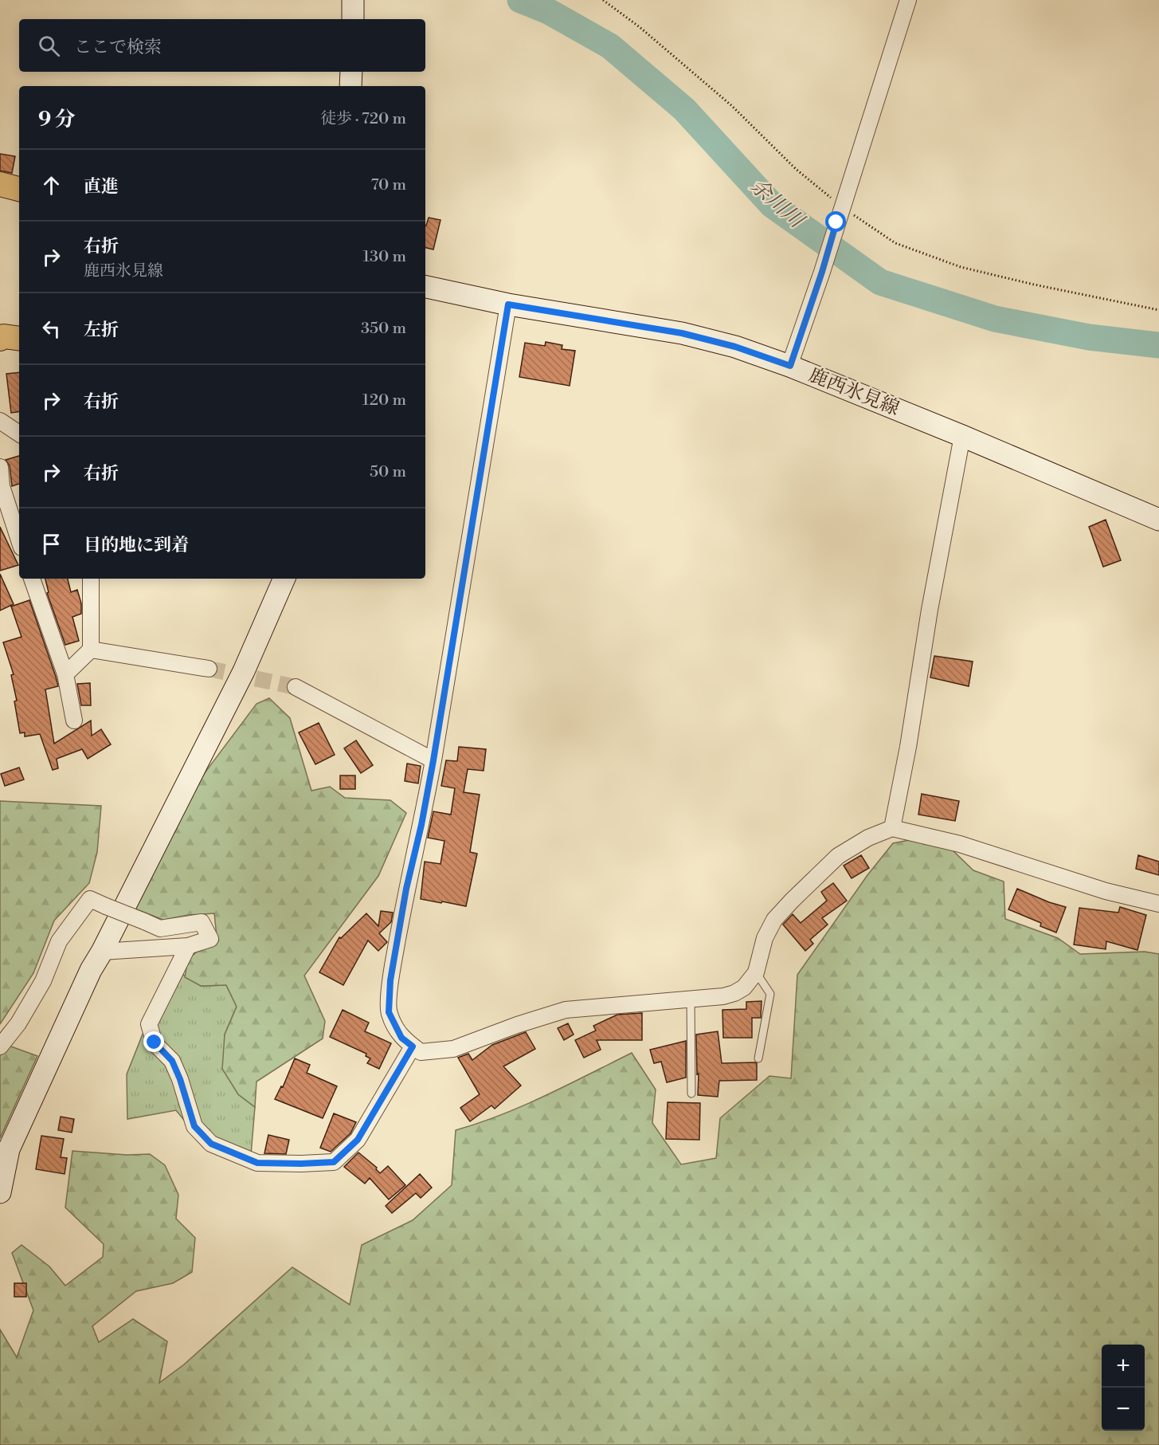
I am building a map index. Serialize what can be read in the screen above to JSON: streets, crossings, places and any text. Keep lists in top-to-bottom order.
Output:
{
  "streets": {
    "main road": ["鹿西氷見線"]
  },
  "water": ["余川川"],
  "page": {
    "search": "ここで検索",
    "heading": ["9 分", "徒歩 · 720 m"],
    "list": [
      ["直進", "70 m"],
      ["右折", "鹿西氷見線", "130 m"],
      ["左折", "350 m"],
      ["右折", "120 m"],
      ["右折", "50 m"],
      "目的地に到着"
    ],
    "map_buttons": ["+", "−"]
  }
}
